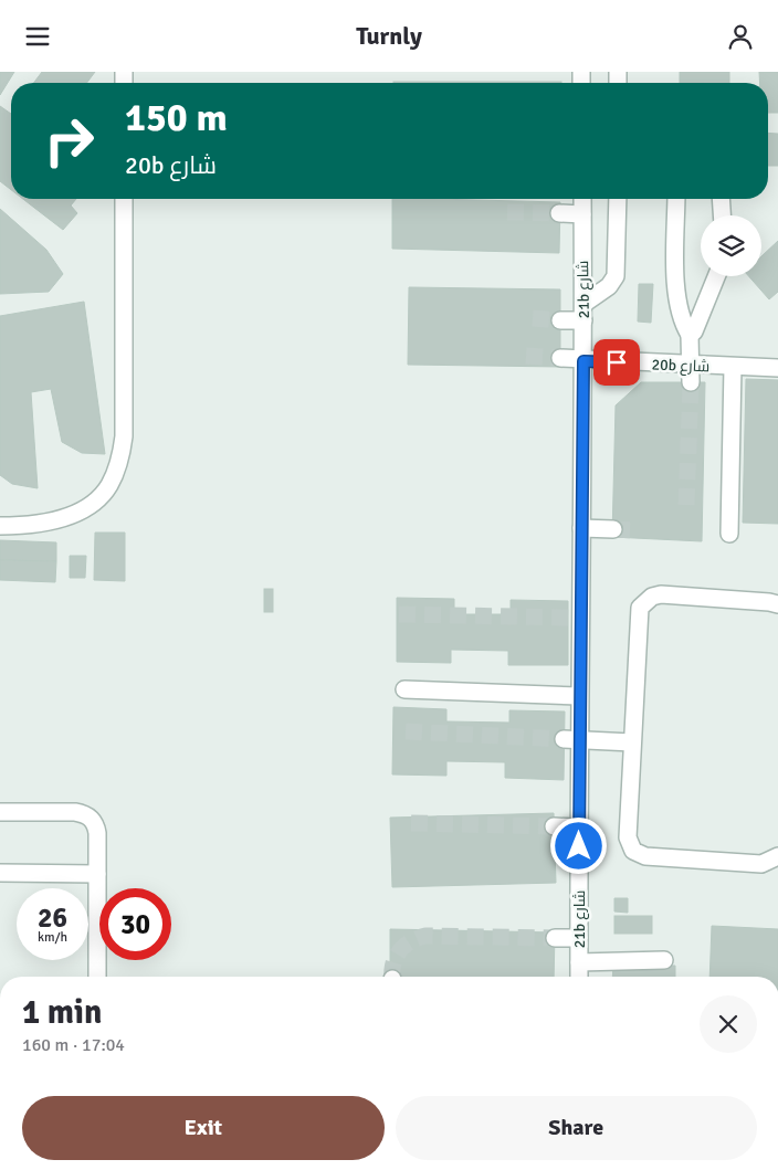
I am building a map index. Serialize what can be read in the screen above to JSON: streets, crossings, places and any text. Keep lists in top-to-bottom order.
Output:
{
  "streets": {
    "street": ["21b شارع", "20b شارع"]
  },
  "crossings": [
    ["21b شارع", "20b شارع"]
  ],
  "page": {
    "header": "Turnly",
    "turn": ["150 m", "20b شارع"],
    "speed": "26 km/h",
    "limit": "30",
    "heading": ["1 min", "160 m · 17:04"],
    "buttons": ["Exit", "Share"]
  }
}
